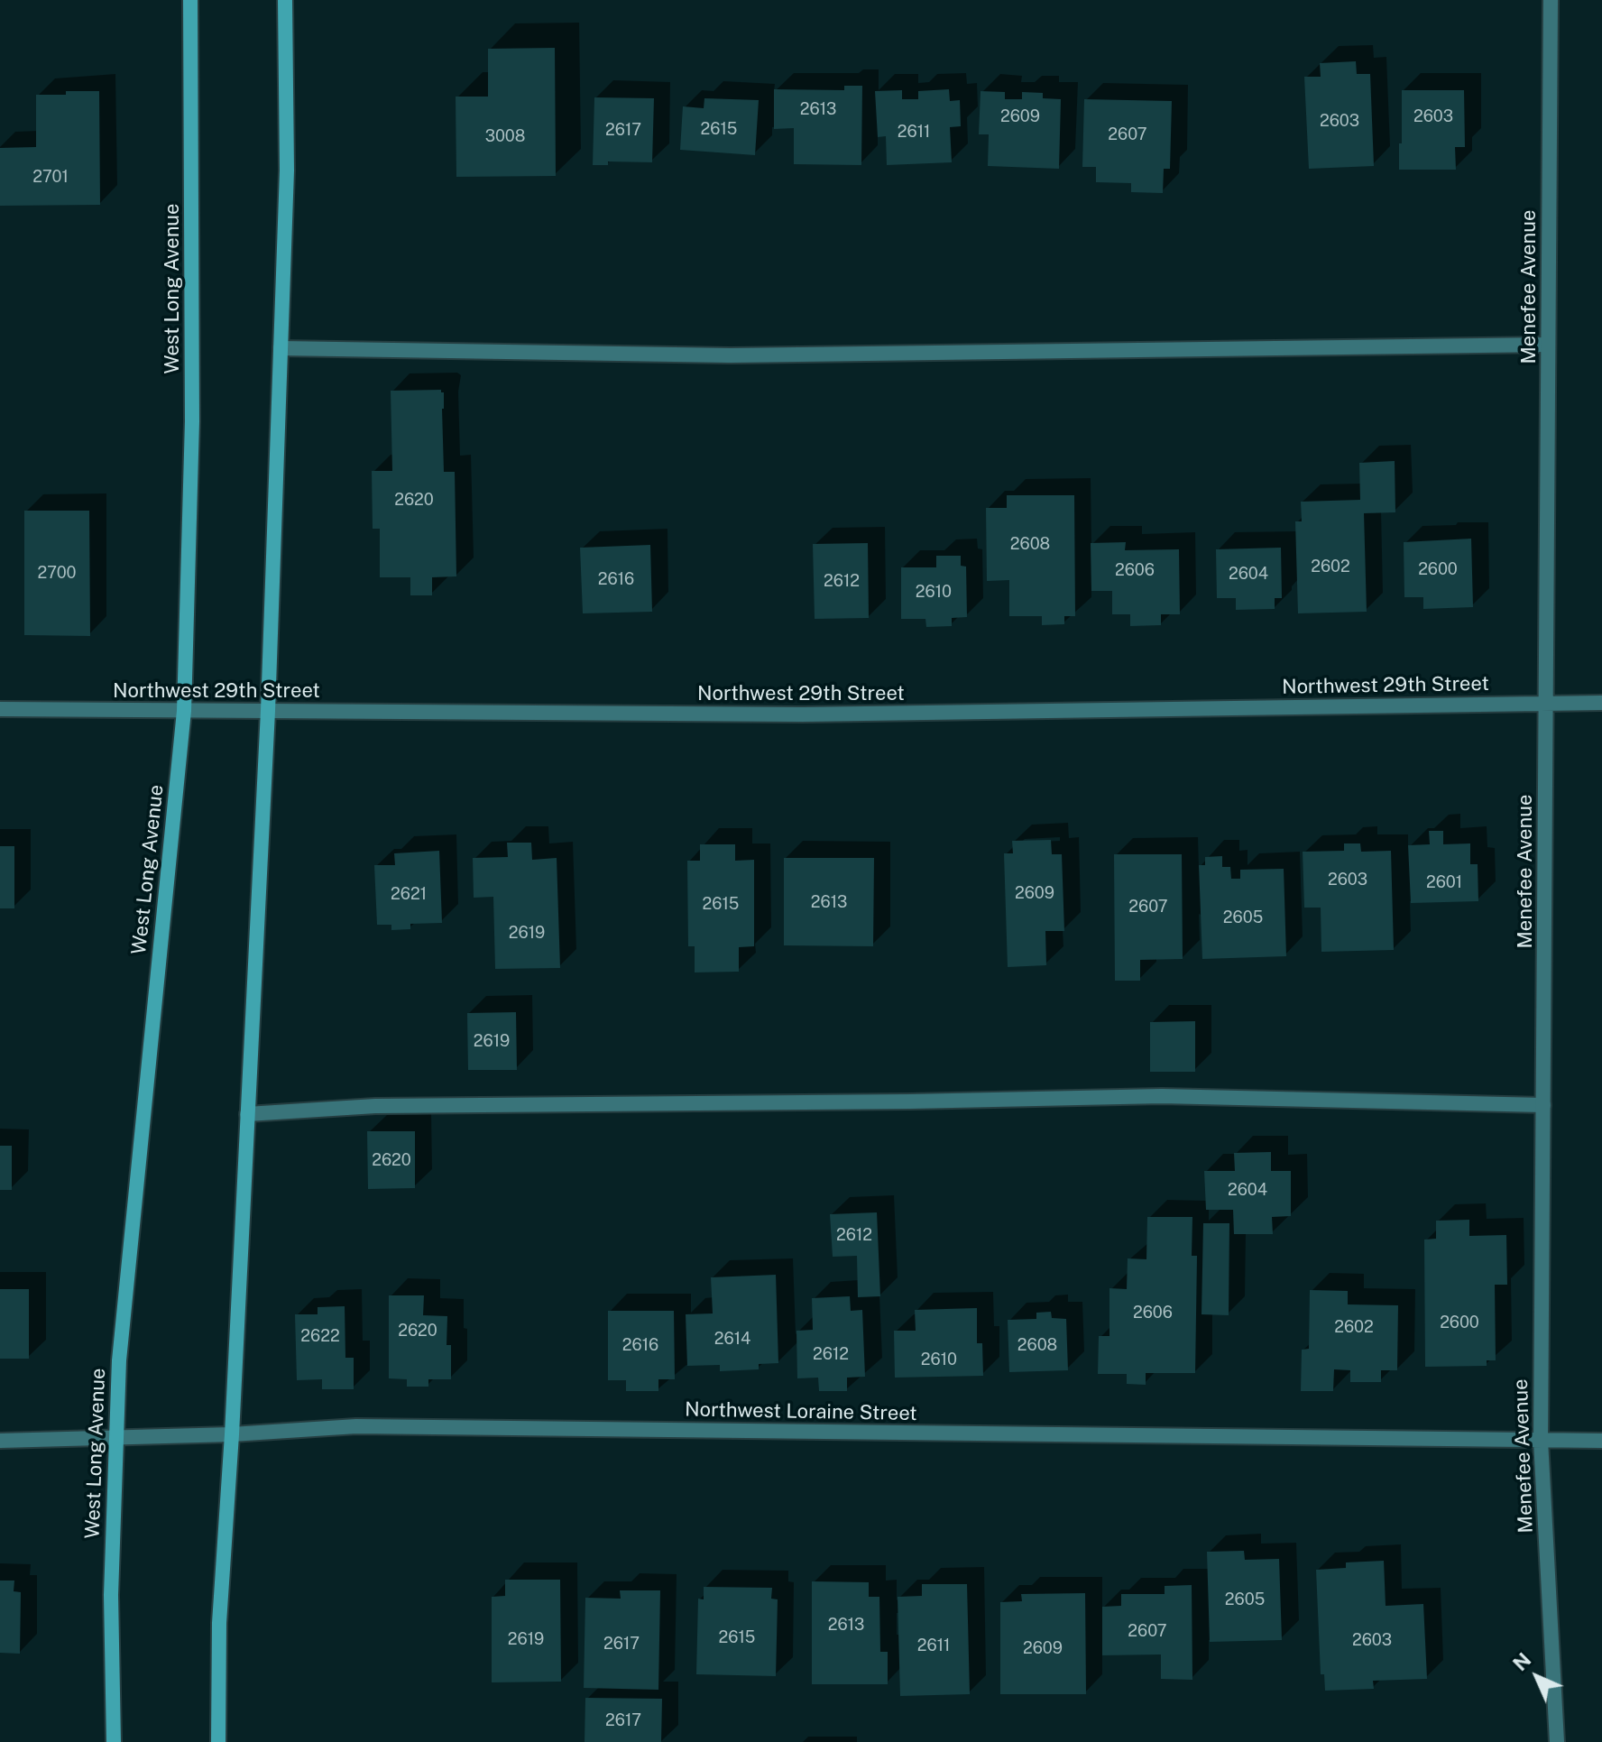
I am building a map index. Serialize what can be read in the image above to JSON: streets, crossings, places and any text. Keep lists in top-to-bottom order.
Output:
{
  "streets": {
    "main road": ["West Long Avenue"],
    "street": ["Menefee Avenue", "Northwest 29th Street", "Northwest Loraine Street"]
  },
  "crossings": [
    ["Menefee Avenue", "Northwest 29th Street"],
    ["Menefee Avenue", "Northwest Loraine Street"],
    ["West Long Avenue", "Northwest 29th Street"],
    ["West Long Avenue", "Northwest Loraine Street"]
  ],
  "house_numbers": [
    "2613",
    "2609",
    "2603",
    "2603",
    "2615",
    "2617",
    "2611",
    "2607",
    "3008",
    "2701",
    "2620",
    "2608",
    "2602",
    "2600",
    "2606",
    "2700",
    "2604",
    "2616",
    "2612",
    "2610",
    "2603",
    "2601",
    "2609",
    "2621",
    "2613",
    "2615",
    "2607",
    "2605",
    "2619",
    "2619",
    "2620",
    "2604",
    "2612",
    "2606",
    "2600",
    "2602",
    "2620",
    "2622",
    "2614",
    "2616",
    "2608",
    "2612",
    "2610",
    "2605",
    "2613",
    "2607",
    "2615",
    "2619",
    "2603",
    "2617",
    "2611",
    "2609",
    "2617"
  ],
  "north": "top left"
}
